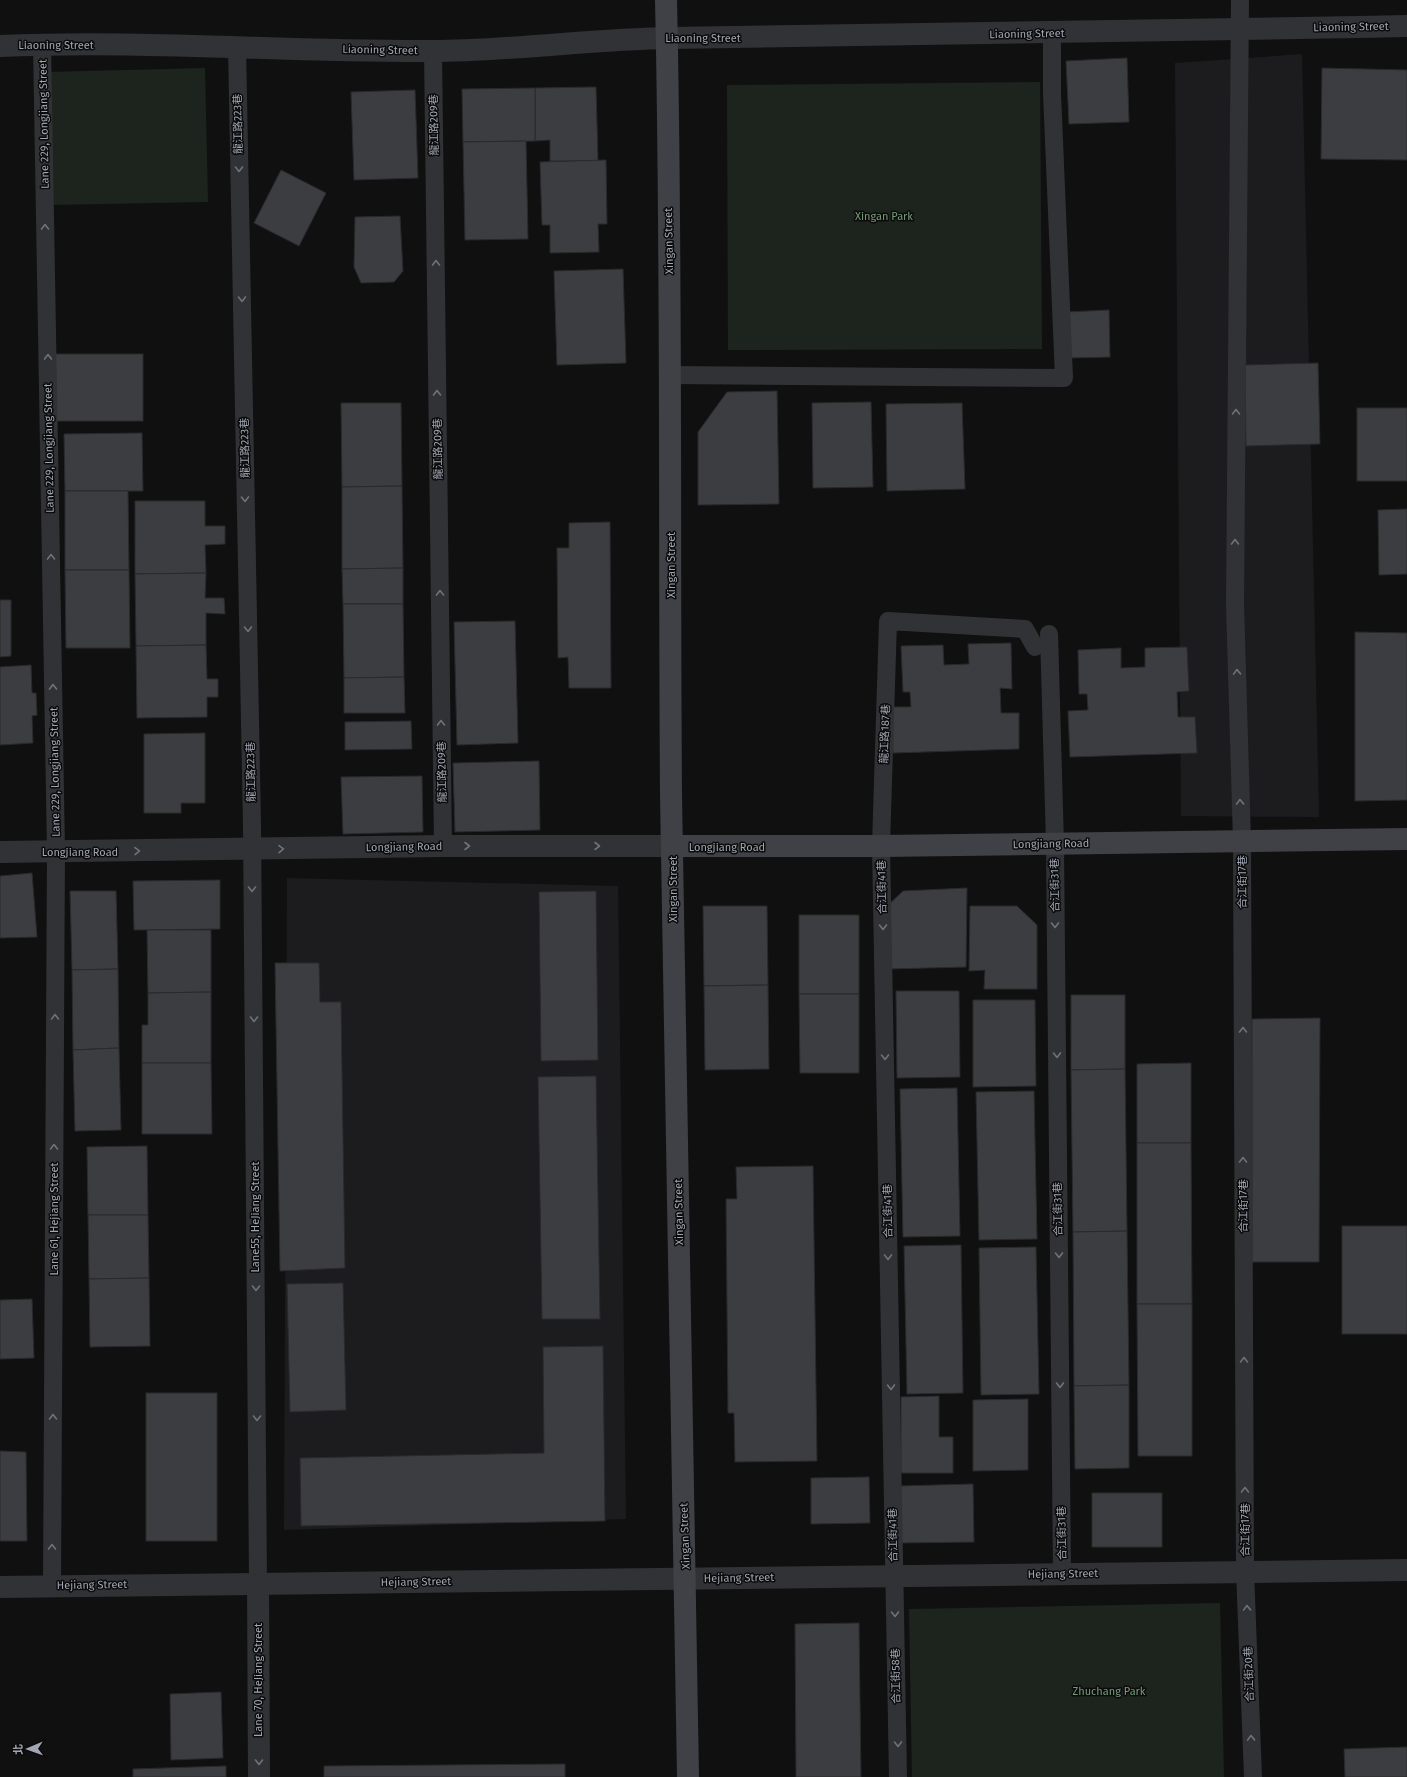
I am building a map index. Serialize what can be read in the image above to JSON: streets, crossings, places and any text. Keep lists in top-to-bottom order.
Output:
{
  "streets": {
    "street": [
      "Liaoning Street",
      "Xingan Street",
      "Longjiang Road",
      "Hejiang Street",
      "Lane 70, HeJiang Street"
    ],
    "lane": [
      "Lane 229, Longjiang Street",
      "龍江路223巷",
      "龍江路209巷",
      "龍江路187巷",
      "合江街17巷",
      "合江街31巷",
      "合江街41巷",
      "Lane55, HeJiang Street",
      "Lane 61, Hejiang Street",
      "合江街20巷",
      "合江街58巷"
    ]
  },
  "crossings": [
    ["Liaoning Street", "Lane 229, Longjiang Street"],
    ["Liaoning Street", "龍江路223巷"],
    ["Liaoning Street", "龍江路209巷"],
    ["Liaoning Street", "Xingan Street"],
    ["Liaoning Street", "合江街17巷"],
    ["Lane 229, Longjiang Street", "Longjiang Road"],
    ["Lane 229, Longjiang Street", "Lane 61, Hejiang Street"],
    ["龍江路223巷", "Longjiang Road"],
    ["龍江路223巷", "Lane55, HeJiang Street"],
    ["龍江路209巷", "Longjiang Road"],
    ["Xingan Street", "Longjiang Road"],
    ["Xingan Street", "Hejiang Street"],
    ["龍江路187巷", "Longjiang Road"],
    ["龍江路187巷", "合江街41巷"],
    ["Longjiang Road", "合江街17巷"],
    ["Longjiang Road", "合江街31巷"],
    ["Longjiang Road", "合江街41巷"],
    ["Longjiang Road", "Lane55, HeJiang Street"],
    ["Longjiang Road", "Lane 61, Hejiang Street"],
    ["合江街17巷", "Hejiang Street"],
    ["合江街17巷", "合江街20巷"],
    ["合江街31巷", "Hejiang Street"],
    ["合江街41巷", "Hejiang Street"],
    ["合江街41巷", "合江街58巷"],
    ["Lane55, HeJiang Street", "Hejiang Street"],
    ["Lane55, HeJiang Street", "Lane 70, HeJiang Street"],
    ["Lane 61, Hejiang Street", "Hejiang Street"],
    ["Hejiang Street", "合江街20巷"],
    ["Hejiang Street", "合江街58巷"],
    ["Hejiang Street", "Lane 70, HeJiang Street"]
  ],
  "one_way": [
    "Lane 229, Longjiang Street",
    "龍江路223巷",
    "龍江路209巷",
    "Longjiang Road",
    "合江街17巷",
    "合江街31巷",
    "合江街41巷",
    "Lane55, HeJiang Street",
    "Lane 61, Hejiang Street",
    "合江街20巷",
    "合江街58巷",
    "Lane 70, HeJiang Street"
  ],
  "parks": ["Xingan Park", "Zhuchang Park"],
  "north": "left"
}
